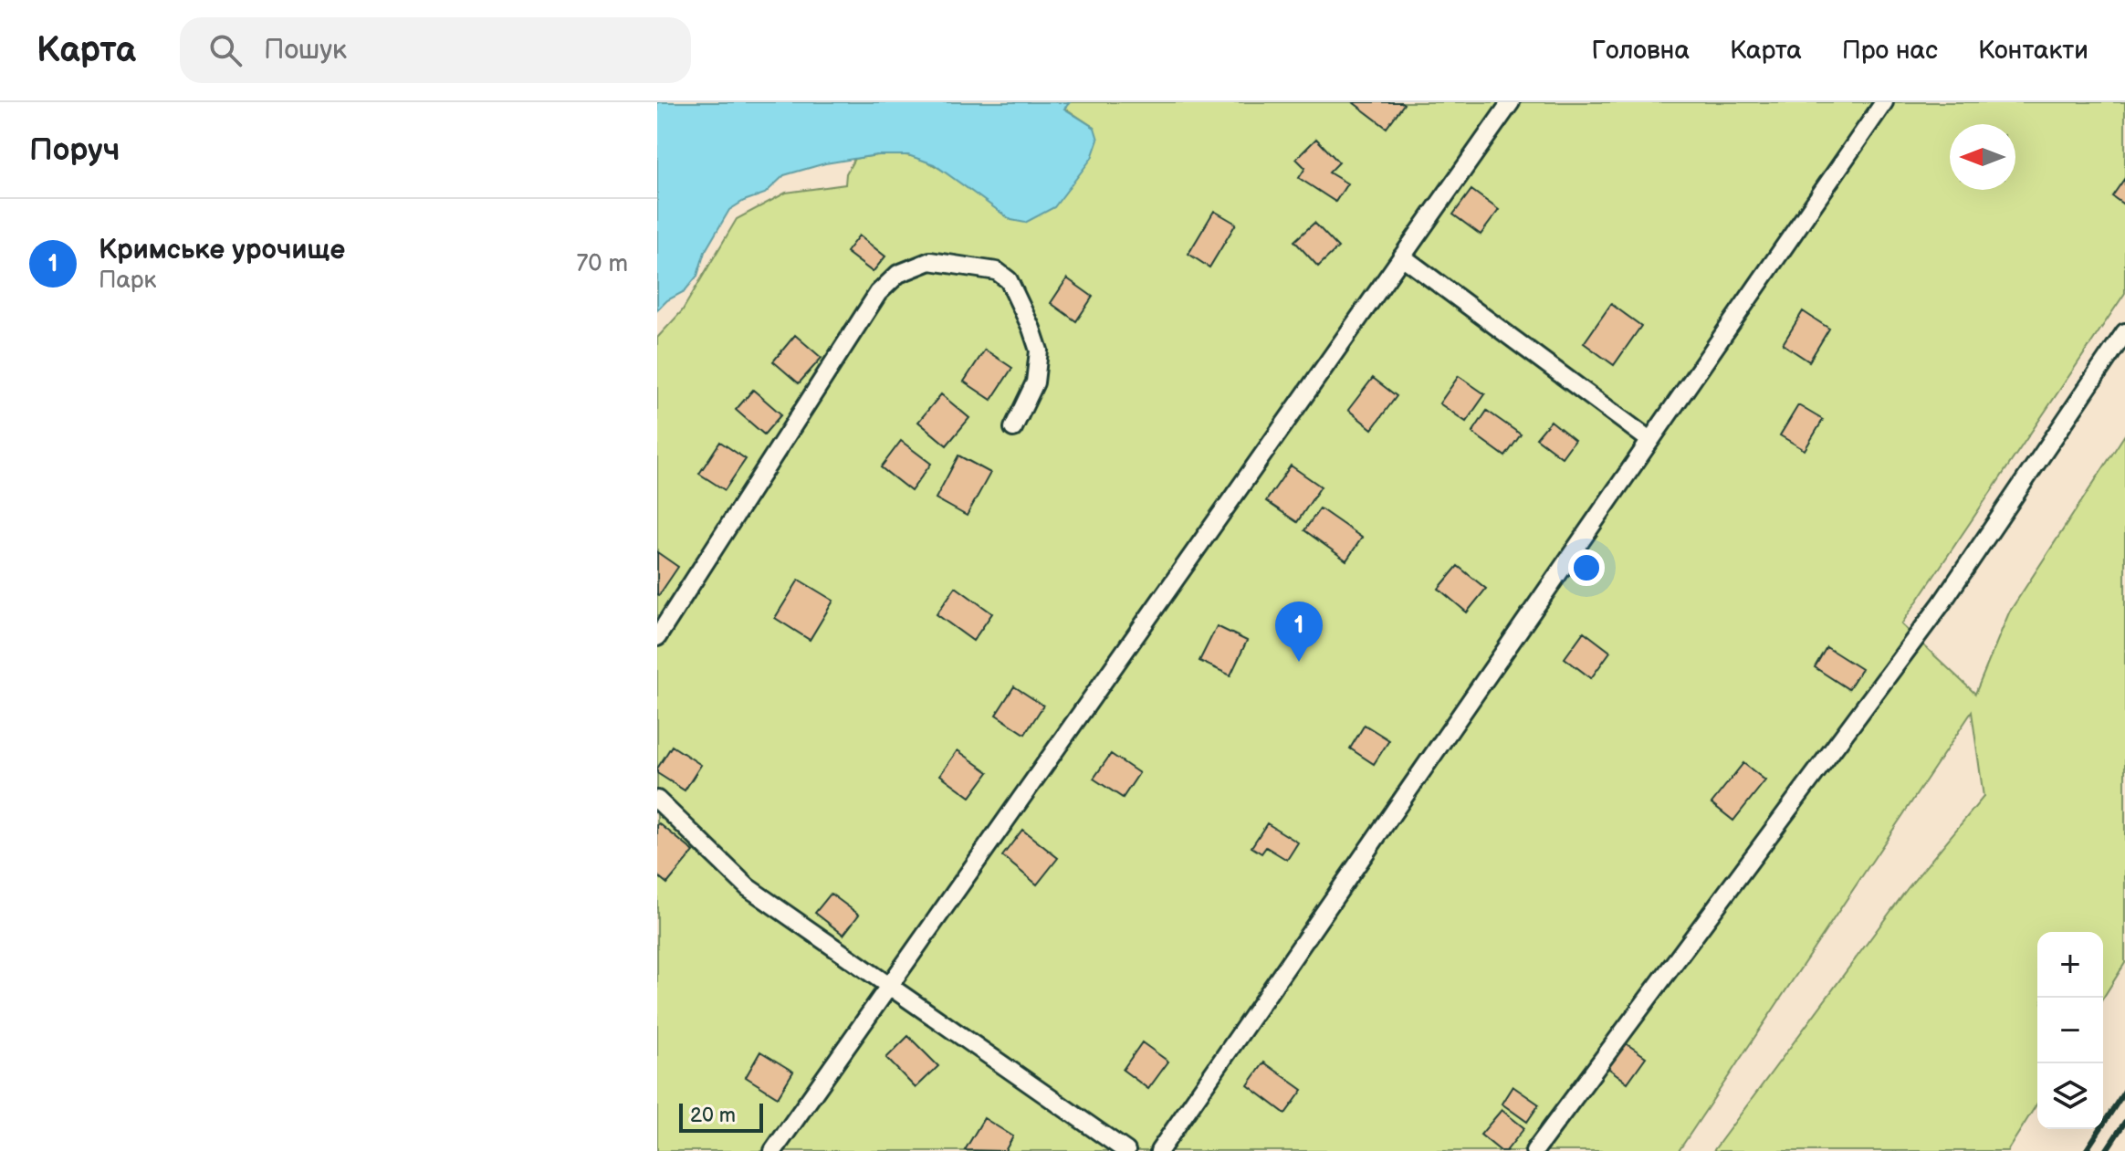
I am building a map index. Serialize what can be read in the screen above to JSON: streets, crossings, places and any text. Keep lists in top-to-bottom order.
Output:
{
  "scale_bar": "20 m",
  "north": "left",
  "page": {
    "header": "Карта",
    "search": "Пошук",
    "nav": [
      "Головна",
      "Карта",
      "Про нас",
      "Контакти"
    ],
    "heading": "Поруч",
    "list": [
      {
        "mark": "1",
        "name": "Кримське урочище",
        "note": "Парк",
        "value": "70 m"
      }
    ],
    "pins": "1",
    "map_buttons": ["+", "−"],
    "scale": "20 m"
  }
}
